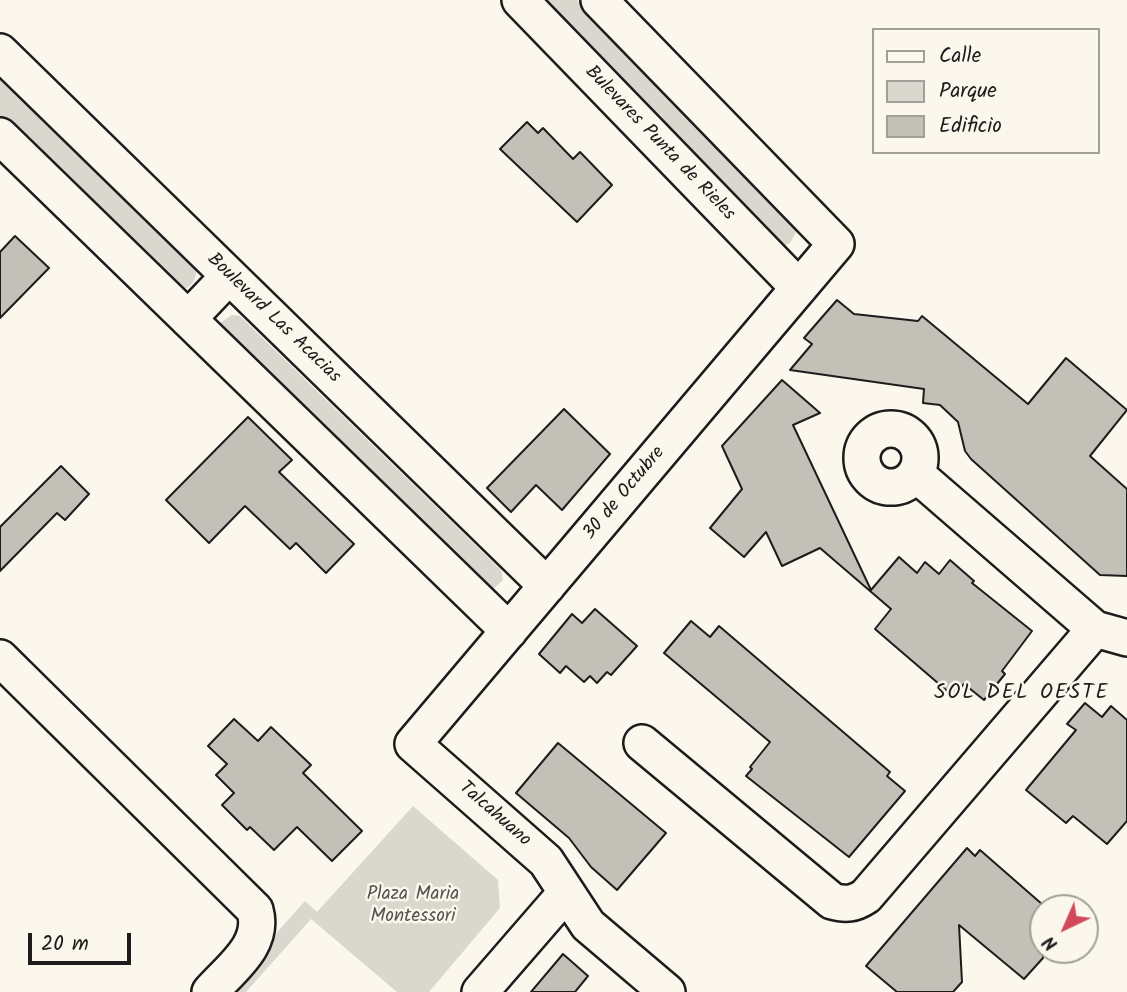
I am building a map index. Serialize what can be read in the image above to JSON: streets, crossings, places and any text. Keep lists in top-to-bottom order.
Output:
{
  "streets": {
    "street": [
      "Bulevares Punta de Rieles",
      "Boulevard Las Acacias",
      "30 de Octubre",
      "Talcahuano"
    ]
  },
  "crossings": [
    ["Bulevares Punta de Rieles", "30 de Octubre"],
    ["Boulevard Las Acacias", "30 de Octubre"],
    ["30 de Octubre", "Talcahuano"]
  ],
  "districts": ["SOL DEL OESTE"],
  "parks": ["Plaza Maria Montessori"],
  "legend": ["Calle", "Parque", "Edificio"],
  "scale_bar": "20 m",
  "north": "bottom left"
}
